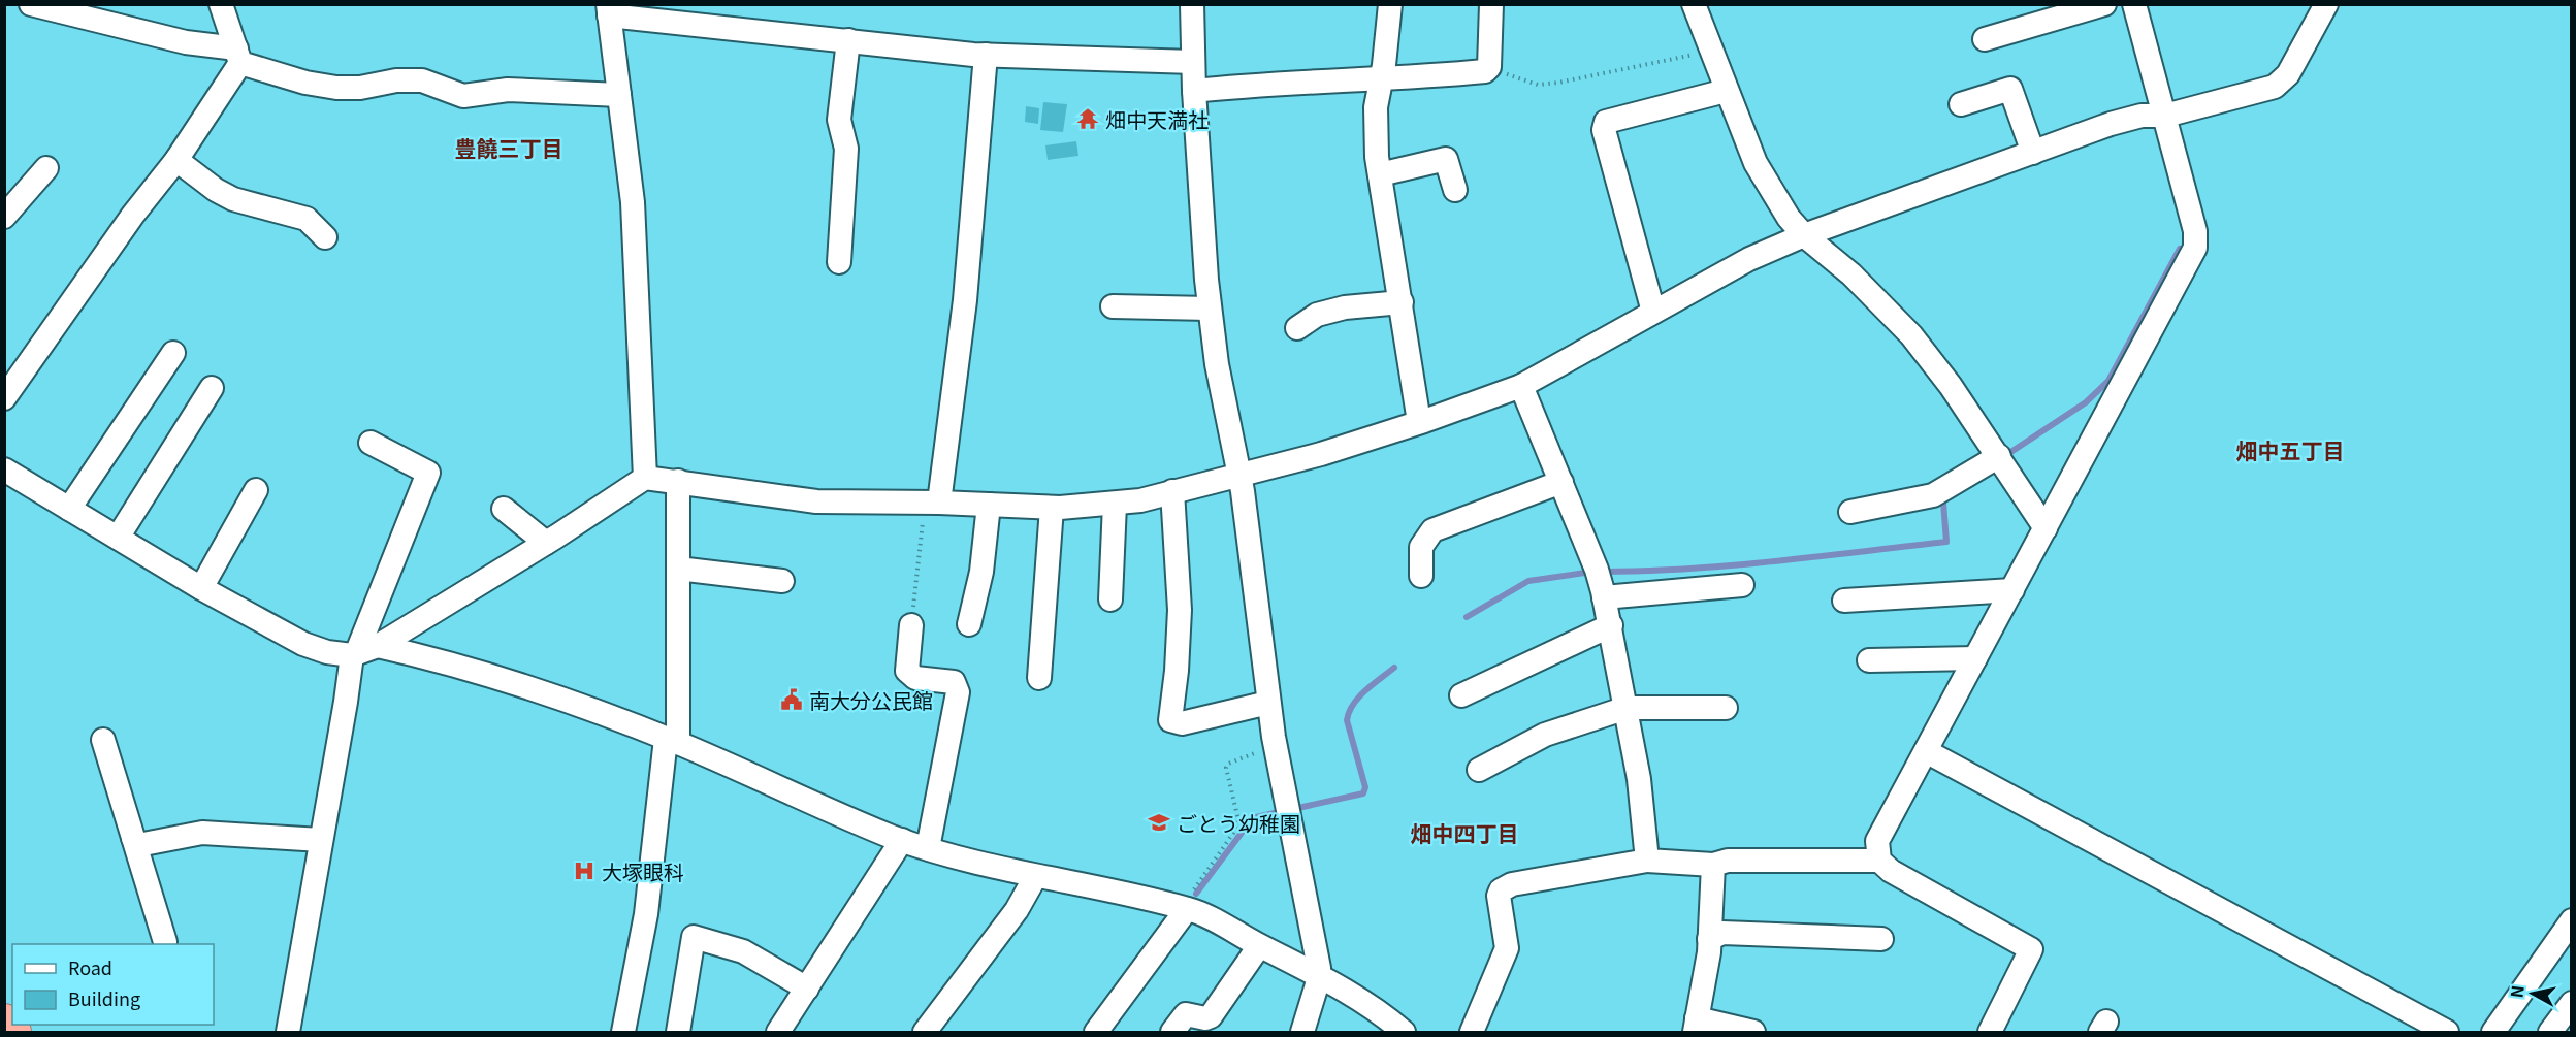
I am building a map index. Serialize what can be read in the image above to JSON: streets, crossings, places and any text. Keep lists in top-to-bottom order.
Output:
{
  "districts": ["豊饒三丁目", "畑中五丁目", "畑中四丁目"],
  "places": {
    "temple": ["畑中天満社"],
    "public building": ["南大分公民館"],
    "school or university": ["ごとう幼稚園"],
    "hospital": ["大塚眼科"]
  },
  "legend": ["Road", "Building"],
  "north": "left"
}
